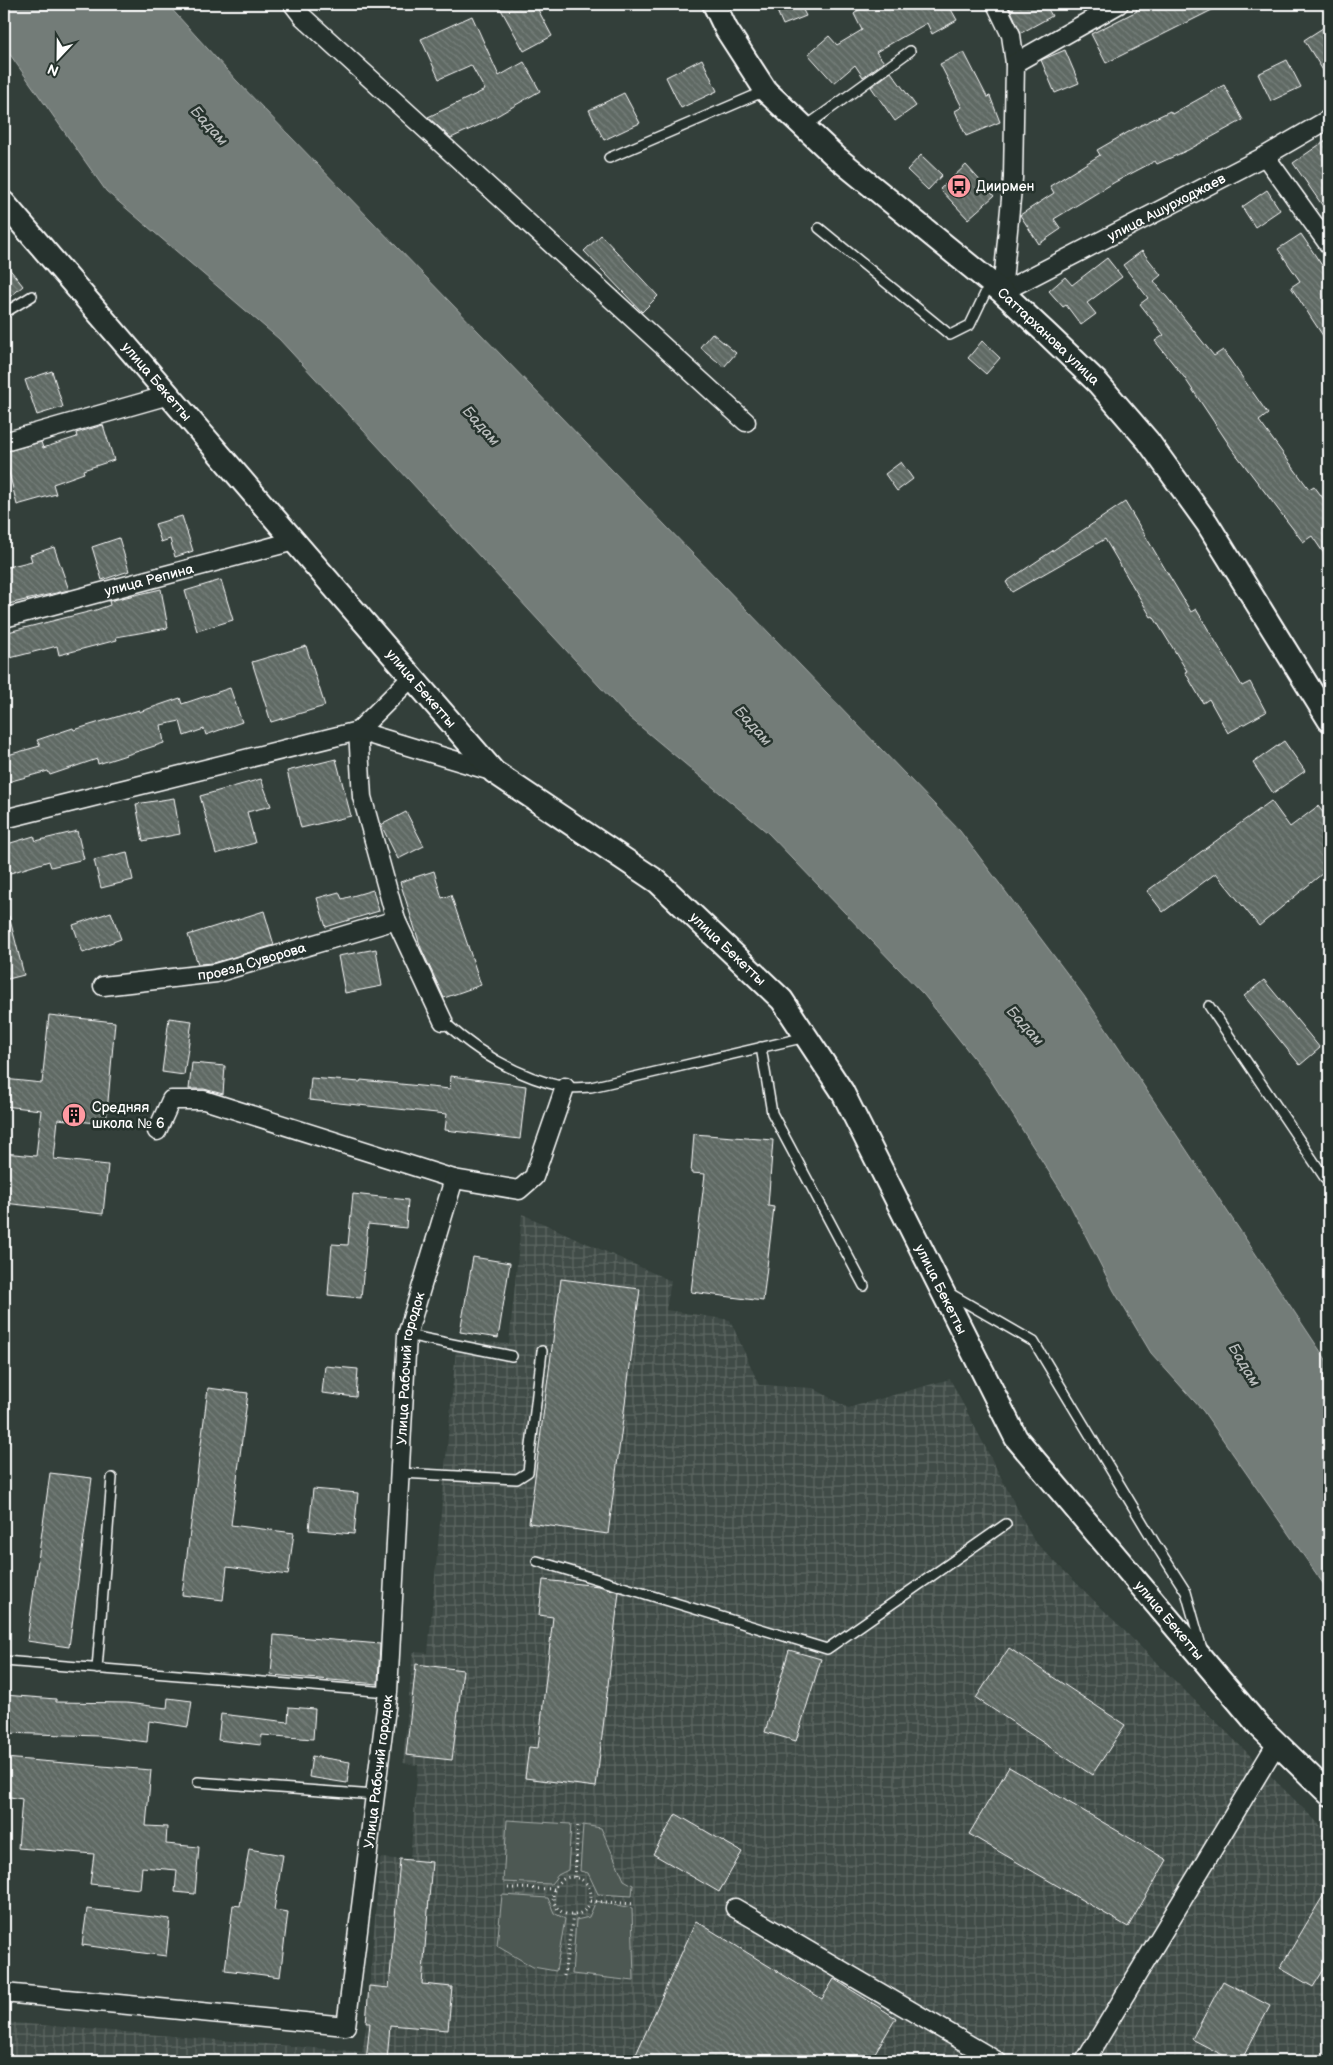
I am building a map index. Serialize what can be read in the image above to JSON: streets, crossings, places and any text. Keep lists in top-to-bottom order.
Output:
{
  "streets": {
    "street": [
      "улица Ашурходжаев",
      "Саттарханова улица",
      "улица Бекетты",
      "улица Репина",
      "проезд Суворова",
      "Улица Рабочий городок"
    ]
  },
  "crossings": [
    ["улица Ашурходжаев", "Саттарханова улица"],
    ["улица Бекетты", "улица Репина"]
  ],
  "water": ["Бадам"],
  "places": {
    "bus stop": ["Диирмен"],
    "building": ["Средняя школа № 6"]
  },
  "north": "bottom"
}
